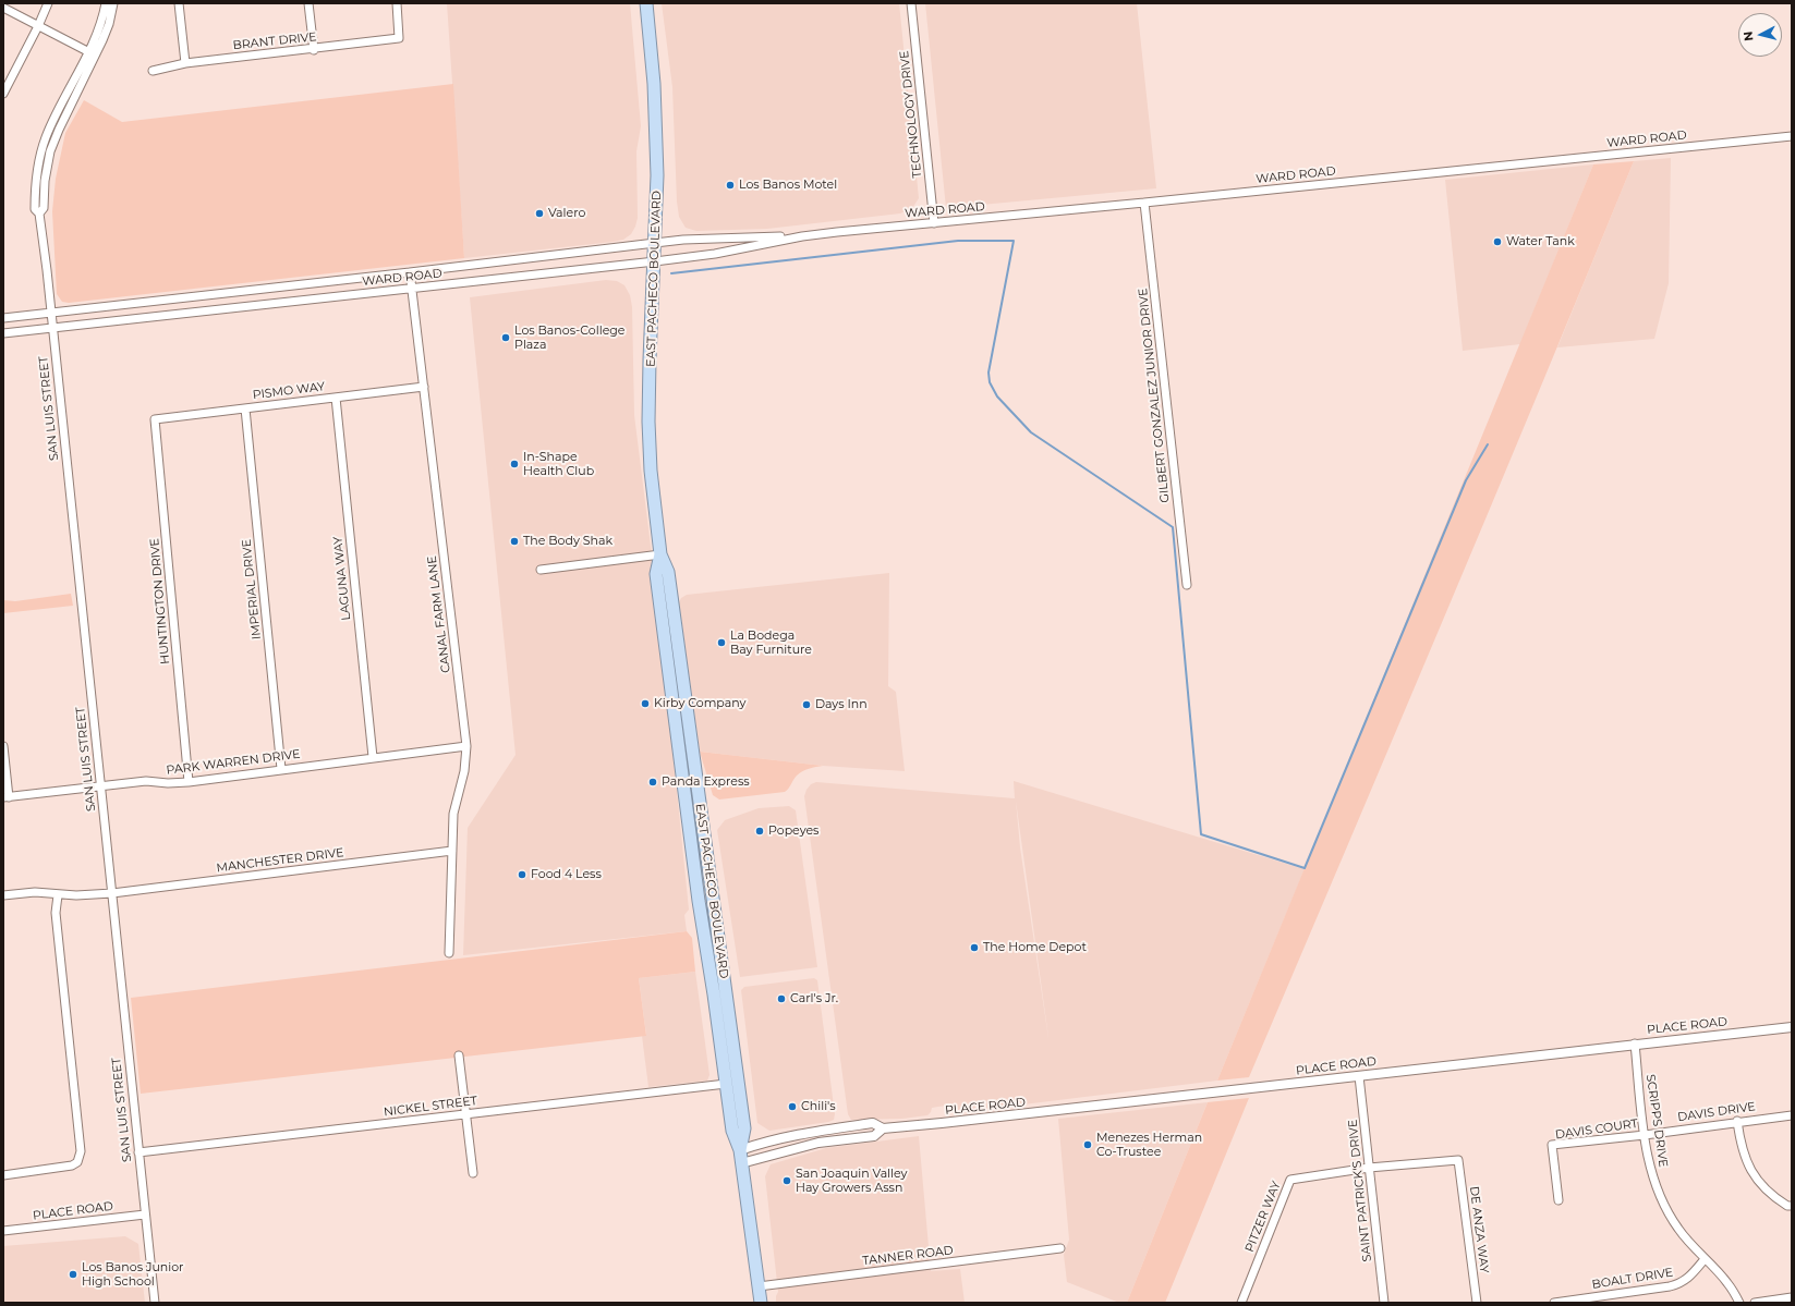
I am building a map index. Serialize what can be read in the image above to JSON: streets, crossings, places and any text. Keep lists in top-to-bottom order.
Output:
{
  "streets": {
    "highway": ["EAST PACHECO BOULEVARD"],
    "street": [
      "BRANT DRIVE",
      "TECHNOLOGY DRIVE",
      "WARD ROAD",
      "PISMO WAY",
      "GILBERT GONZALEZ JUNIOR DRIVE",
      "SAN LUIS STREET",
      "LAGUNA WAY",
      "IMPERIAL DRIVE",
      "HUNTINGTON DRIVE",
      "CANAL FARM LANE",
      "PARK WARREN DRIVE",
      "MANCHESTER DRIVE",
      "PLACE ROAD",
      "NICKEL STREET",
      "DAVIS DRIVE",
      "SCRIPPS DRIVE",
      "DAVIS COURT",
      "SAINT PATRICK'S DRIVE",
      "PITZER WAY",
      "DE ANZA WAY",
      "TANNER ROAD",
      "BOALT DRIVE"
    ]
  },
  "crossings": [
    ["TECHNOLOGY DRIVE", "WARD ROAD"],
    ["WARD ROAD", "EAST PACHECO BOULEVARD"],
    ["WARD ROAD", "GILBERT GONZALEZ JUNIOR DRIVE"],
    ["WARD ROAD", "SAN LUIS STREET"],
    ["WARD ROAD", "CANAL FARM LANE"],
    ["EAST PACHECO BOULEVARD", "PLACE ROAD"],
    ["EAST PACHECO BOULEVARD", "NICKEL STREET"],
    ["EAST PACHECO BOULEVARD", "TANNER ROAD"],
    ["PISMO WAY", "LAGUNA WAY"],
    ["PISMO WAY", "IMPERIAL DRIVE"],
    ["PISMO WAY", "HUNTINGTON DRIVE"],
    ["PISMO WAY", "CANAL FARM LANE"],
    ["SAN LUIS STREET", "PARK WARREN DRIVE"],
    ["SAN LUIS STREET", "MANCHESTER DRIVE"],
    ["SAN LUIS STREET", "PLACE ROAD"],
    ["SAN LUIS STREET", "NICKEL STREET"],
    ["LAGUNA WAY", "PARK WARREN DRIVE"],
    ["IMPERIAL DRIVE", "PARK WARREN DRIVE"],
    ["HUNTINGTON DRIVE", "PARK WARREN DRIVE"],
    ["CANAL FARM LANE", "PARK WARREN DRIVE"],
    ["CANAL FARM LANE", "MANCHESTER DRIVE"],
    ["PLACE ROAD", "SCRIPPS DRIVE"],
    ["PLACE ROAD", "SAINT PATRICK'S DRIVE"],
    ["DAVIS DRIVE", "SCRIPPS DRIVE"],
    ["DAVIS DRIVE", "DAVIS COURT"],
    ["SCRIPPS DRIVE", "DAVIS COURT"],
    ["SCRIPPS DRIVE", "BOALT DRIVE"],
    ["SAINT PATRICK'S DRIVE", "PITZER WAY"],
    ["PITZER WAY", "DE ANZA WAY"]
  ],
  "places": [
    "Los Banos Motel",
    "Valero",
    "Water Tank",
    "Los Banos-College Plaza",
    "In-Shape Health Club",
    "The Body Shak",
    "La Bodega Bay Furniture",
    "Kirby Company",
    "Days Inn",
    "Panda Express",
    "Popeyes",
    "Food 4 Less",
    "The Home Depot",
    "Carl's Jr.",
    "Chili's",
    "Menezes Herman Co-Trustee",
    "San Joaquin Valley Hay Growers Assn",
    "Los Banos Junior High School"
  ],
  "north": "left"
}
